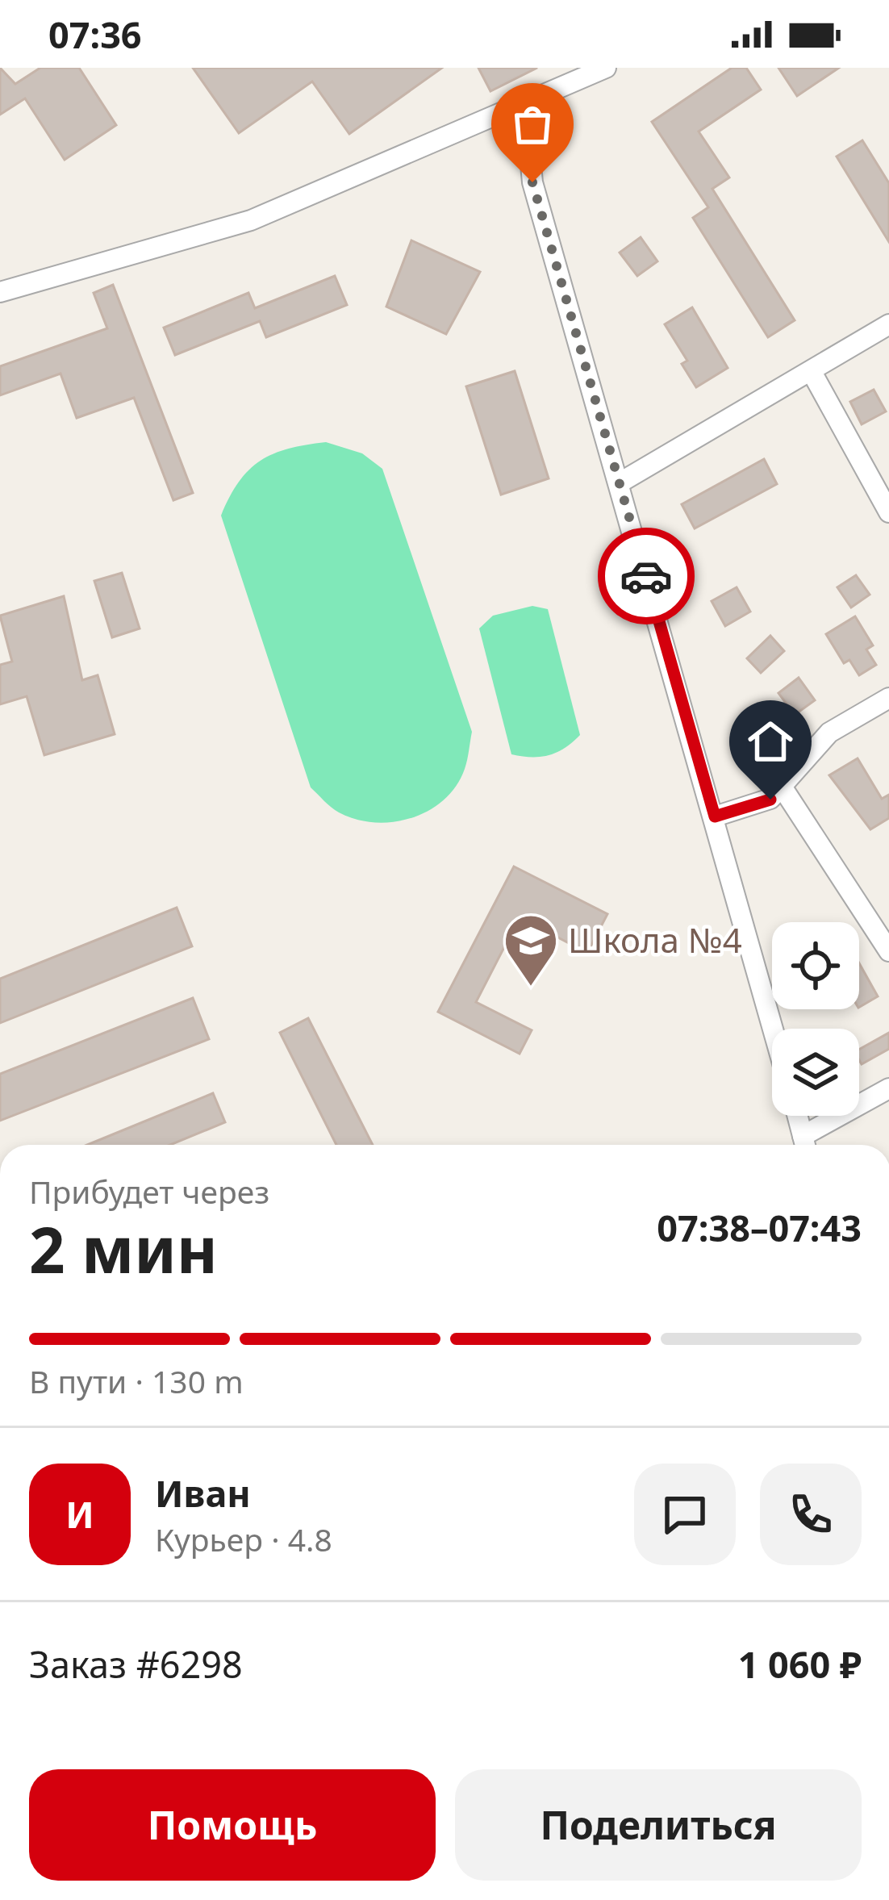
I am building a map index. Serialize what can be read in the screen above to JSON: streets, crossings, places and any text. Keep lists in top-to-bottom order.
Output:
{
  "places": {
    "school or university": ["Школа №4"]
  },
  "page": {
    "status": "07:36",
    "heading": ["2 мин", "Прибудет через", "07:38–07:43"],
    "panel": [
      "Иван",
      "Курьер · 4.8",
      "Заказ #6298",
      "1 060 ₽"
    ],
    "bar": "В пути · 130 m",
    "round": "И",
    "buttons": ["Помощь", "Поделиться"]
  }
}
